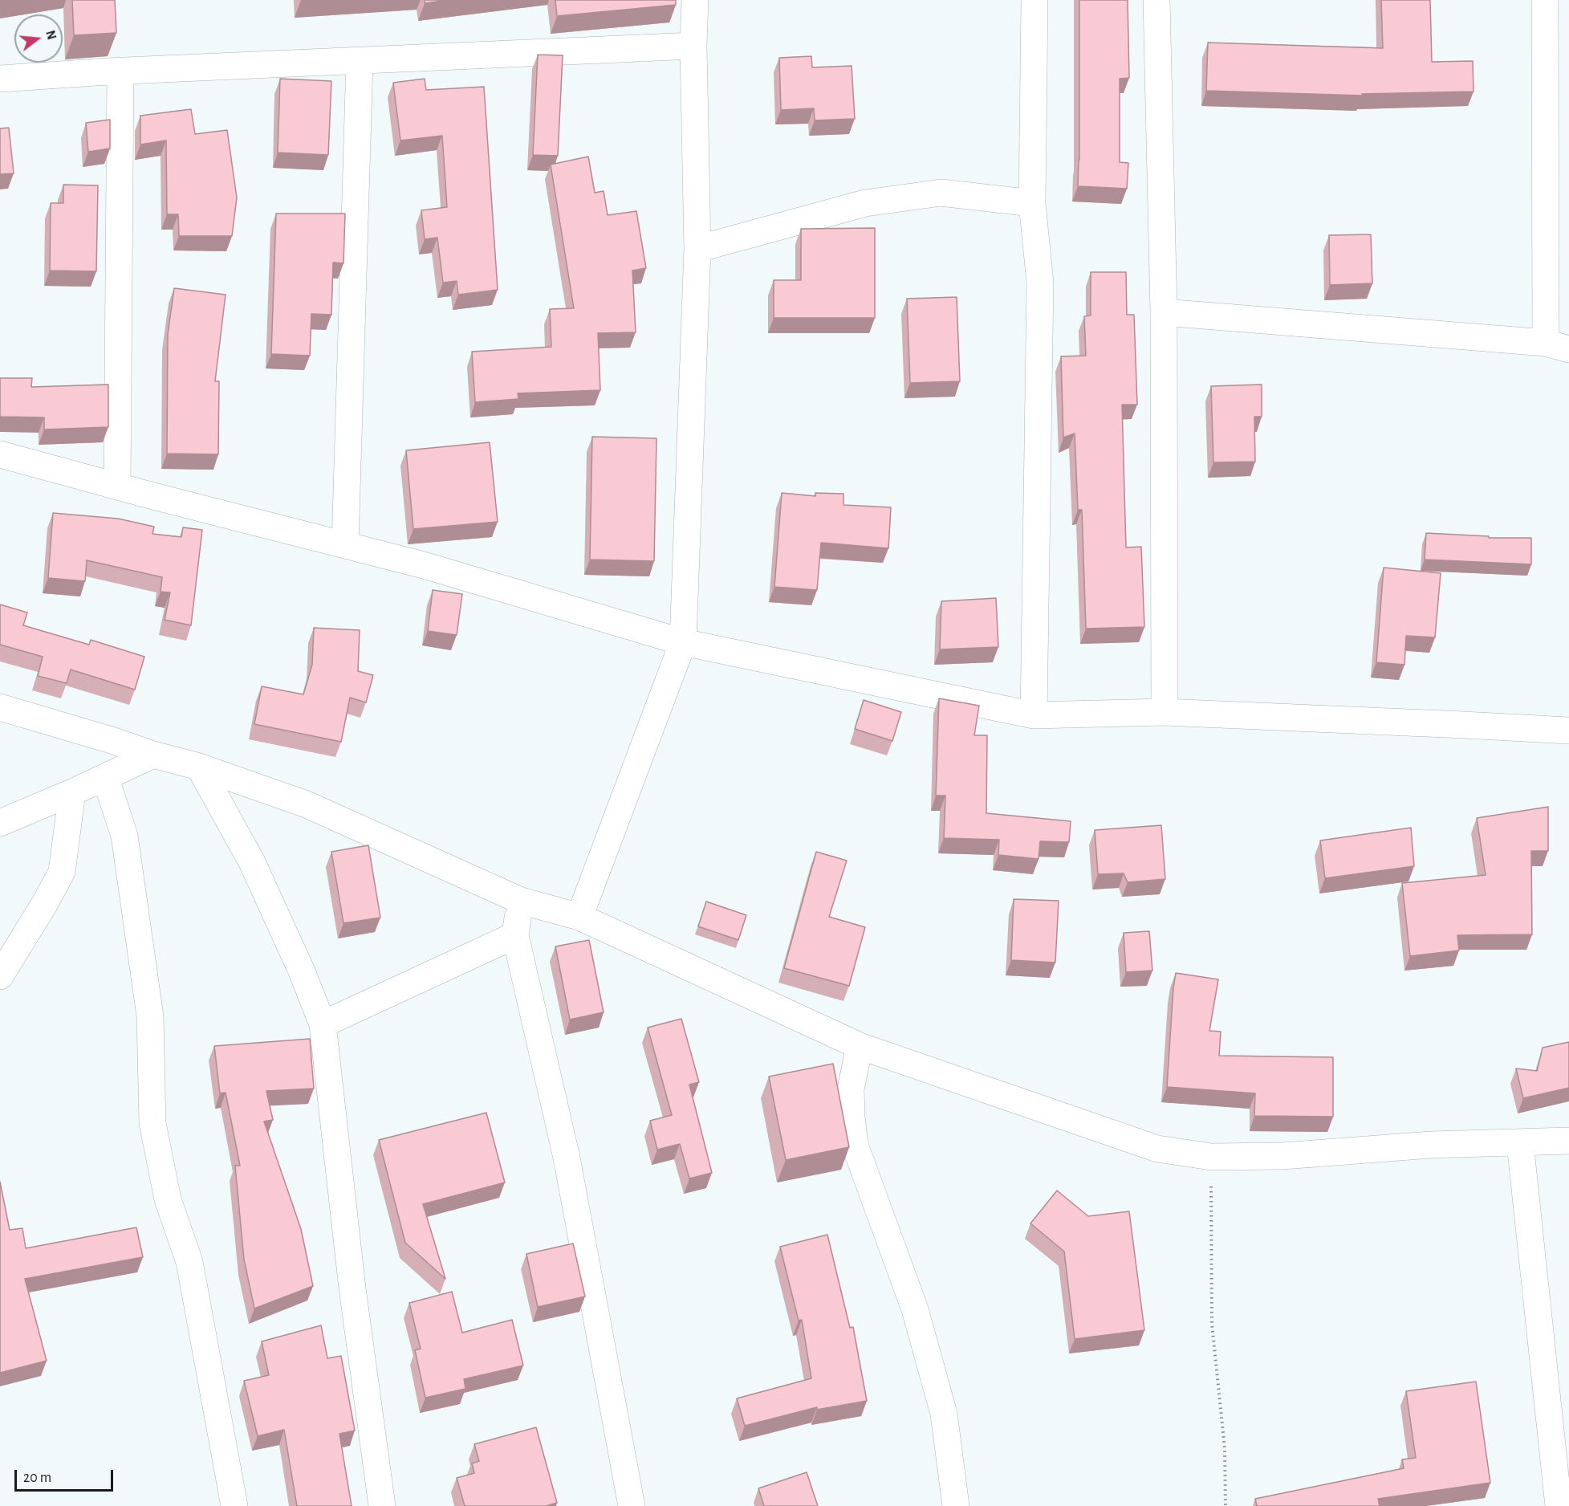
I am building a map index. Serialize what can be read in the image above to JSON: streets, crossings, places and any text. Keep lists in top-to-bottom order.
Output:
{
  "scale_bar": "20 m",
  "north": "right"
}
